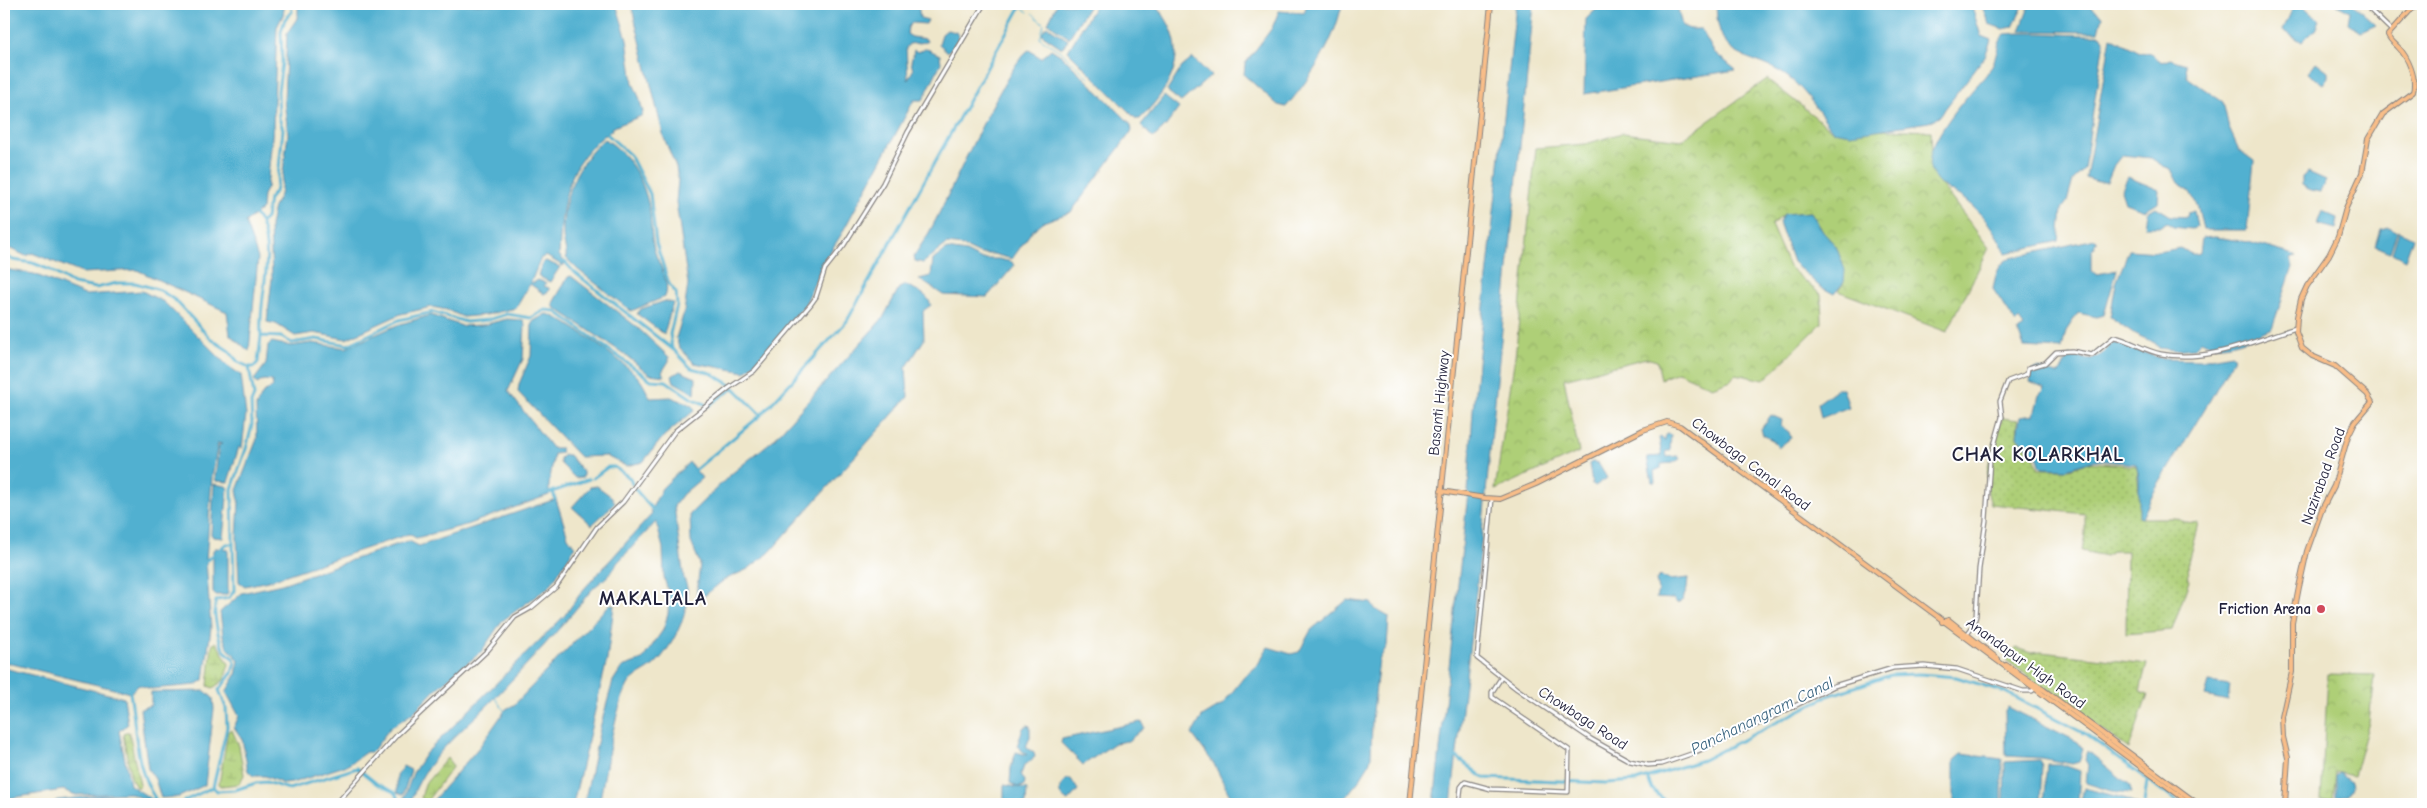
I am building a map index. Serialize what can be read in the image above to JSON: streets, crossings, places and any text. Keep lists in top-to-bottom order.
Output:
{
  "streets": {
    "main road": [
      "Basanti Highway",
      "Chowbaga Canal Road",
      "Nazirabad Road",
      "Anandapur High Road"
    ],
    "street": ["Chowbaga Road"]
  },
  "crossings": [
    ["Basanti Highway", "Chowbaga Canal Road"],
    ["Chowbaga Canal Road", "Anandapur High Road"],
    ["Chowbaga Canal Road", "Chowbaga Road"],
    ["Anandapur High Road", "Chowbaga Road"]
  ],
  "districts": ["CHAK KOLARKHAL", "MAKALTALA"],
  "water": ["Panchanangram Canal"],
  "places": ["Friction Arena"]
}
